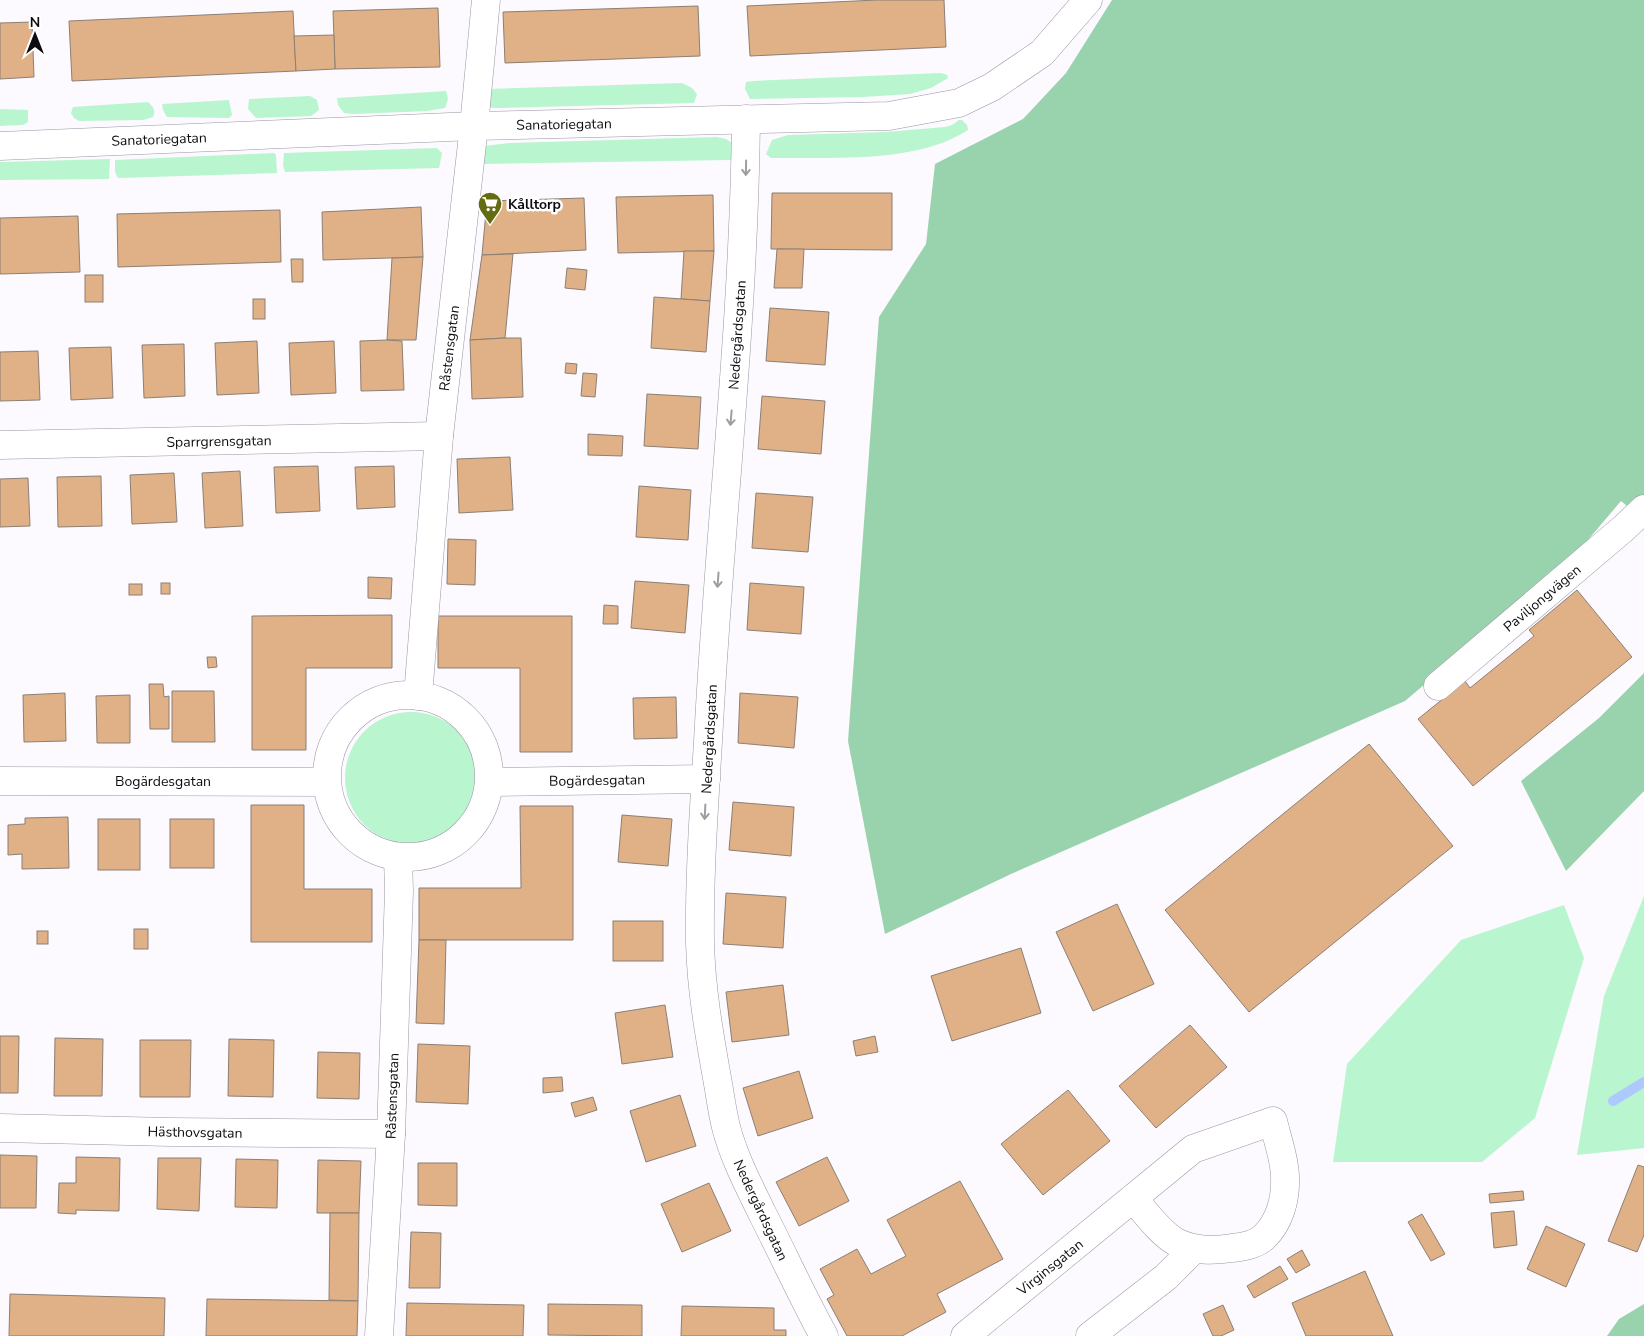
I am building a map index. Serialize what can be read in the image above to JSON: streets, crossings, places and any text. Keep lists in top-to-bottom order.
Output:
{
  "streets": {
    "street": [
      "Sanatoriegatan",
      "Nedergårdsgatan",
      "Råstensgatan",
      "Sparrgrensgatan",
      "Paviljongvägen",
      "Bogärdesgatan",
      "Hästhovsgatan",
      "Virginsgatan"
    ]
  },
  "crossings": [
    ["Sanatoriegatan", "Nedergårdsgatan"],
    ["Sanatoriegatan", "Råstensgatan"],
    ["Nedergårdsgatan", "Bogärdesgatan"],
    ["Råstensgatan", "Sparrgrensgatan"],
    ["Råstensgatan", "Bogärdesgatan"],
    ["Råstensgatan", "Hästhovsgatan"]
  ],
  "one_way": ["Nedergårdsgatan"],
  "places": {
    "supermarket": ["Kålltorp"]
  },
  "north": "top"
}
